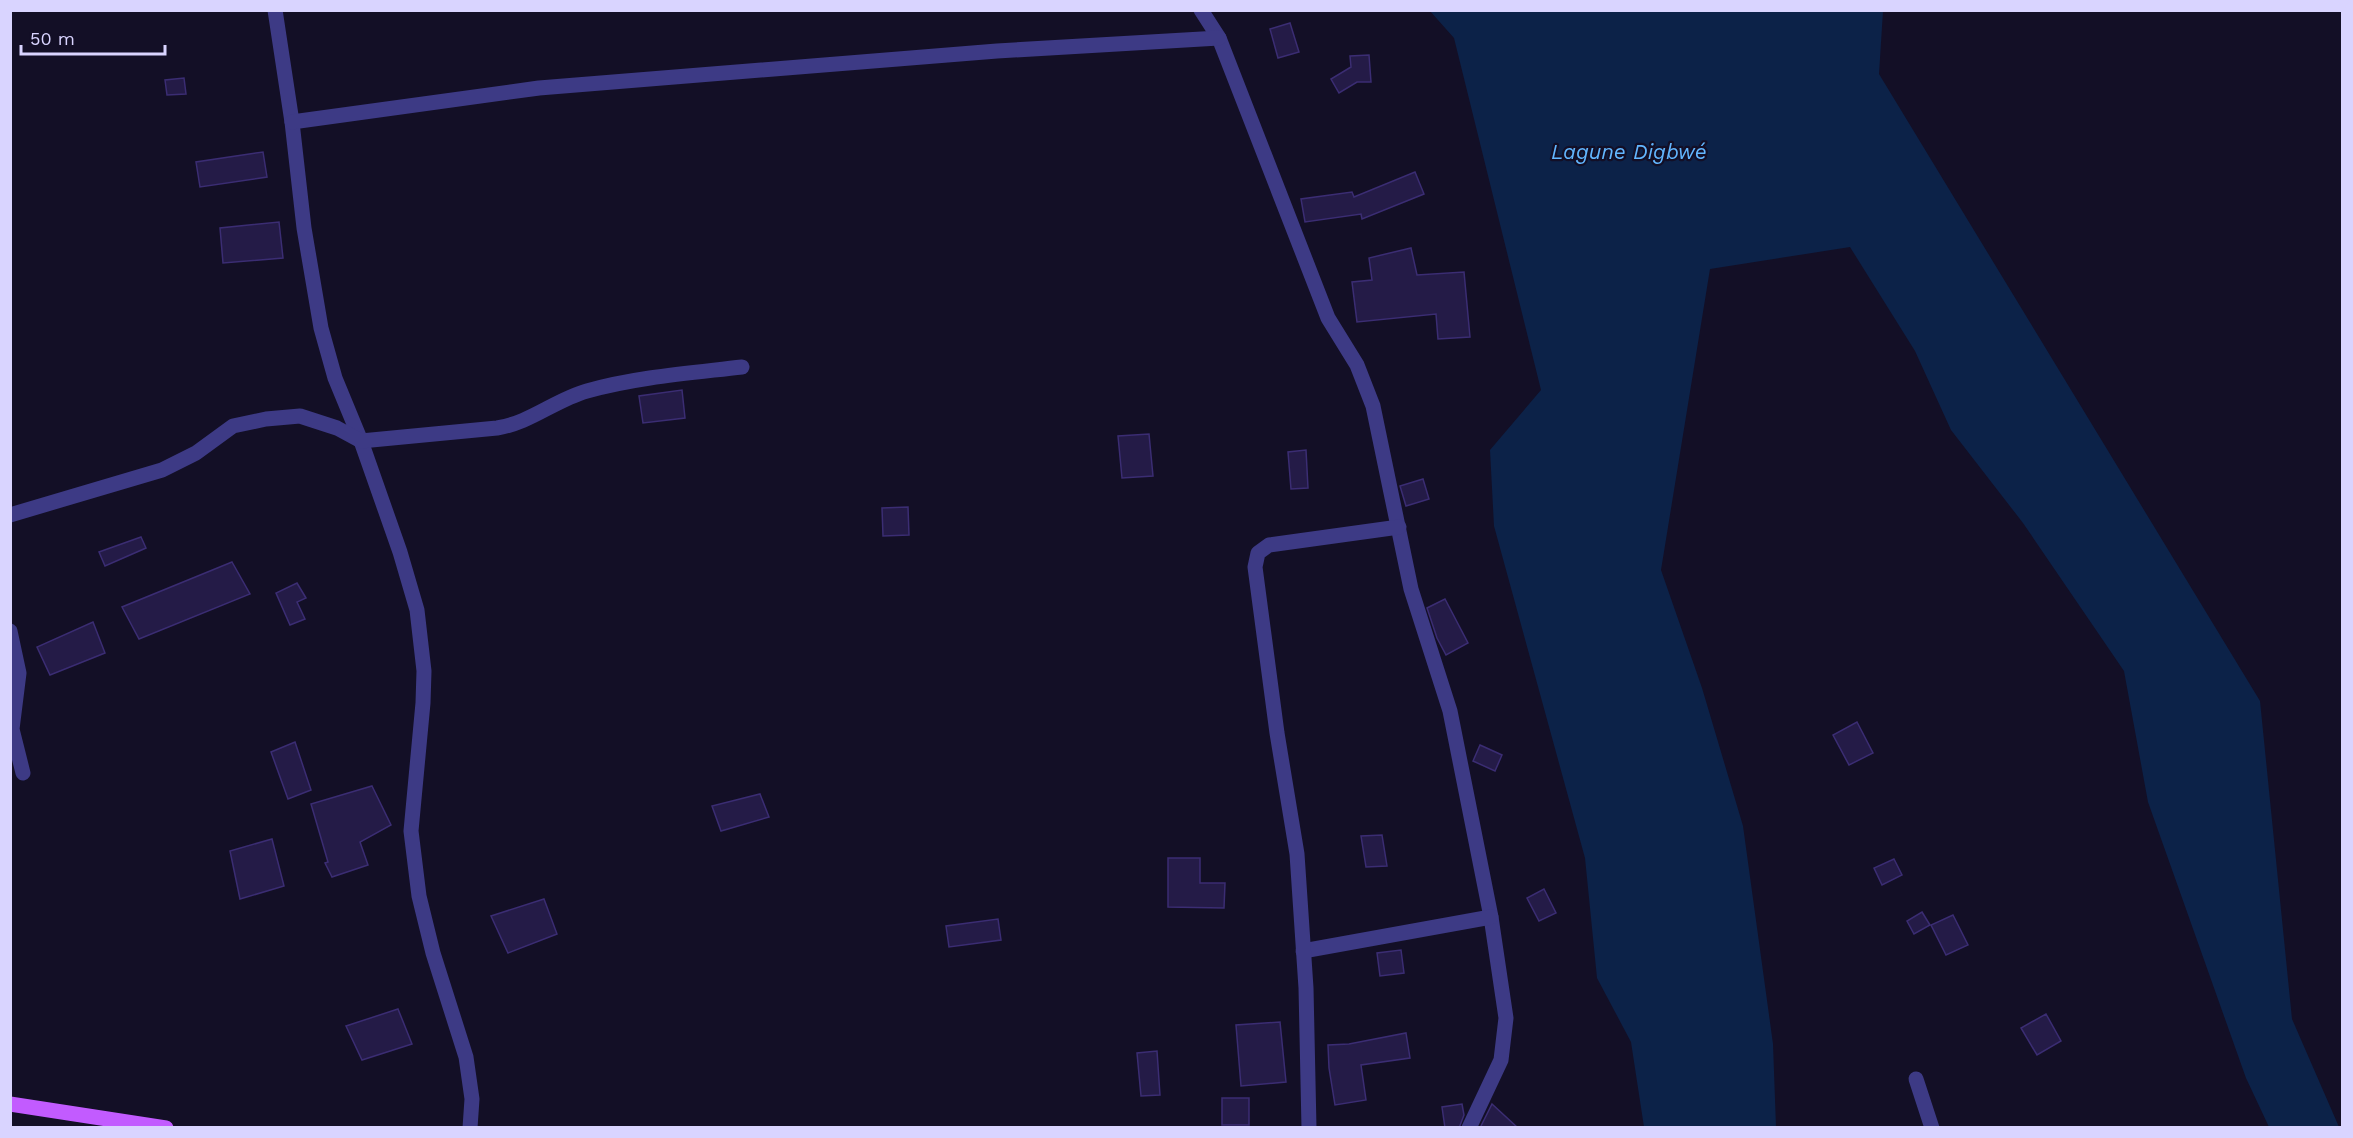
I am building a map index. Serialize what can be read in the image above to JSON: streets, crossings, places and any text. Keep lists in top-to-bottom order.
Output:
{
  "water": ["Lagune Digbwé"],
  "scale_bar": "50 m"
}
